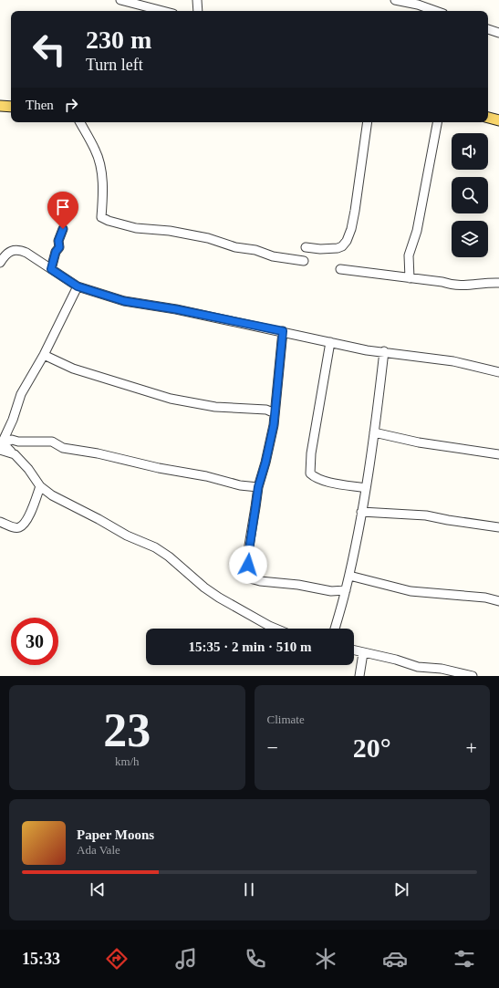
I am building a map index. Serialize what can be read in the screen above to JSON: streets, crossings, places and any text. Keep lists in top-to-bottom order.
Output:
{
  "page": {
    "turn": ["230 m", "Turn left"],
    "then": "Then",
    "limit": "30",
    "trip": "15:35 · 2 min · 510 m",
    "tile": [
      ["23", "km/h"],
      "Climate"
    ],
    "heat": ["−", "20°", "+"],
    "song": ["Paper Moons", "Ada Vale"],
    "tabs": "15:33"
  }
}
